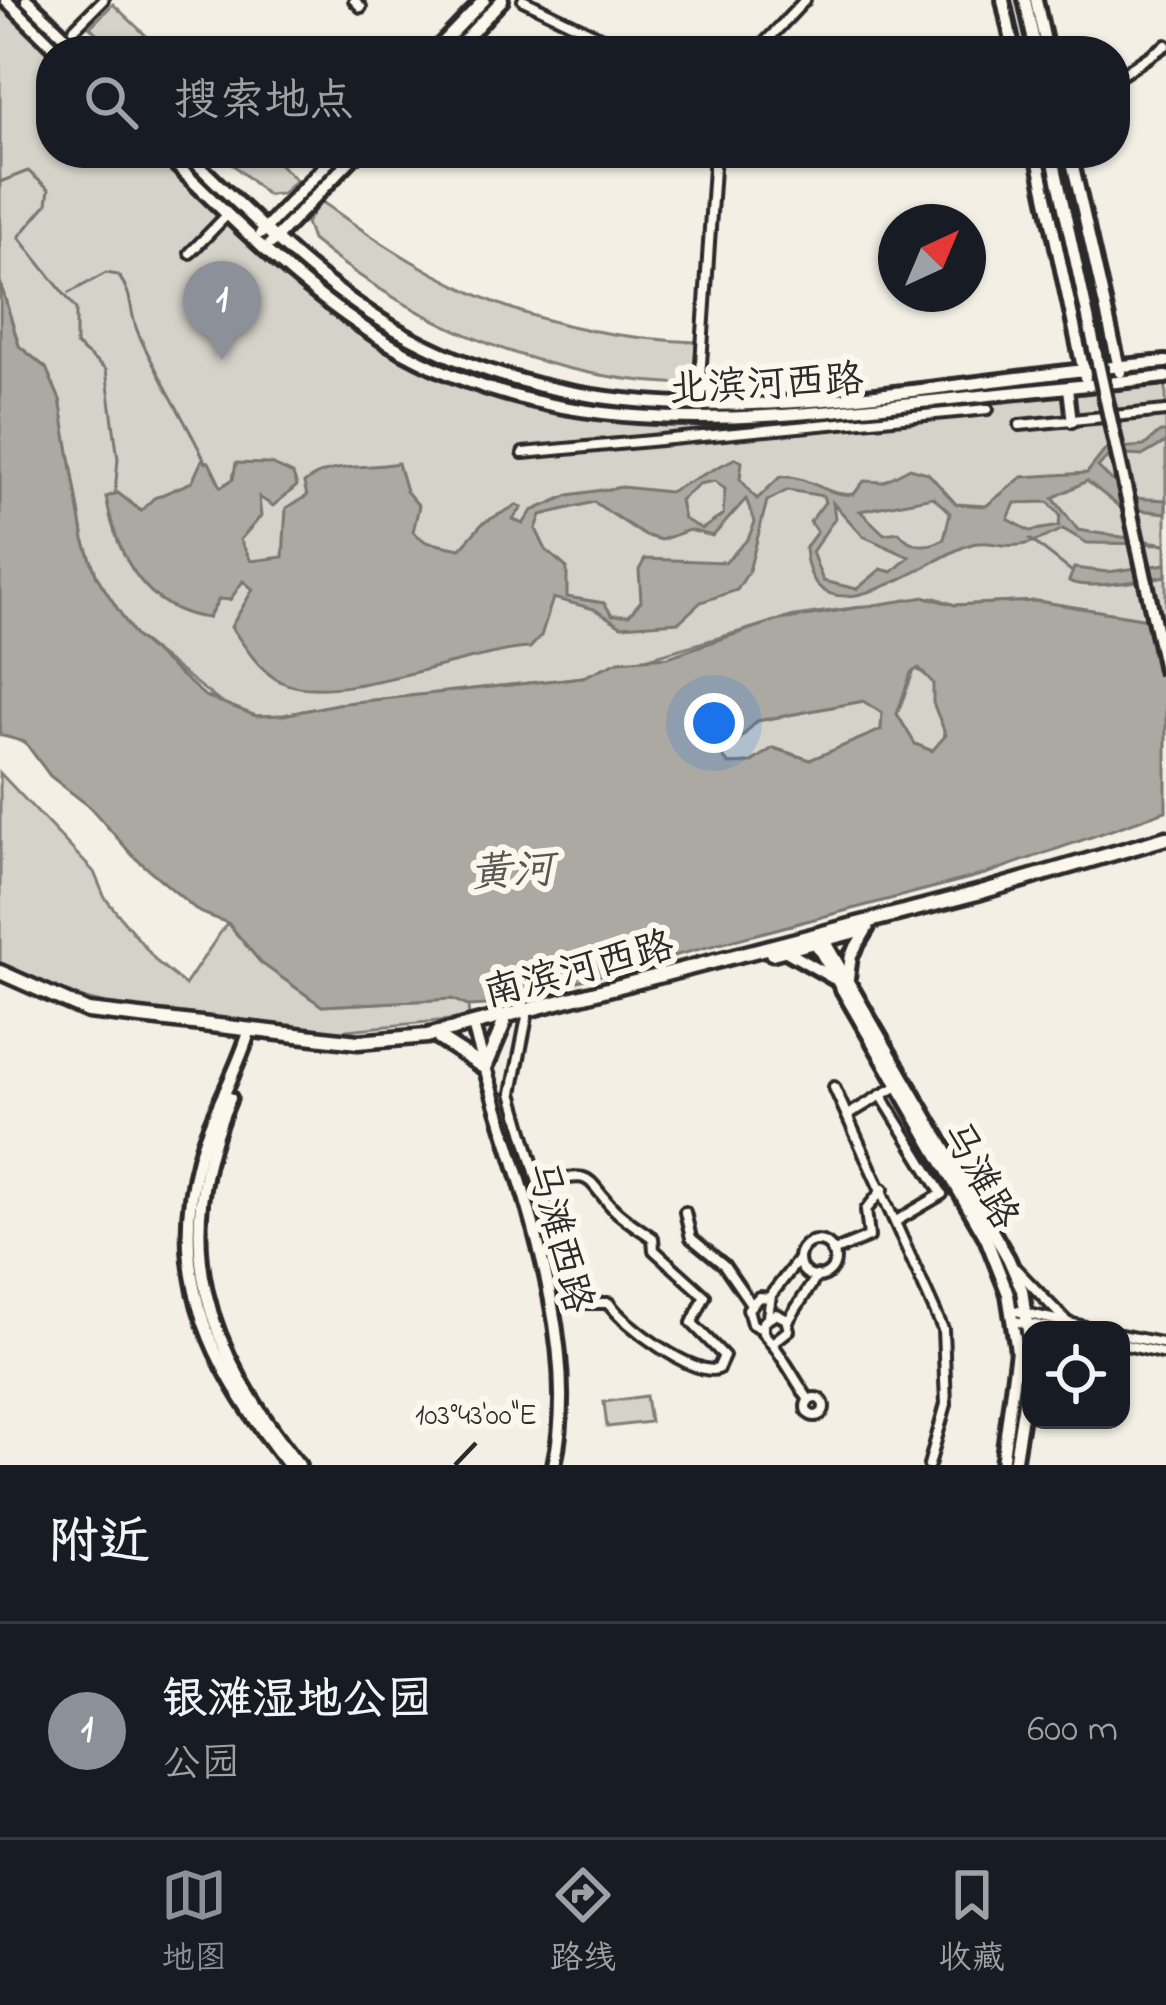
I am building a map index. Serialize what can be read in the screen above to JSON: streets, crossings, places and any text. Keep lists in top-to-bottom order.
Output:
{
  "streets": {
    "highway": ["南滨河西路"],
    "main road": ["北滨河西路", "马滩路", "马滩西路"]
  },
  "crossings": [
    ["南滨河西路", "马滩路"],
    ["南滨河西路", "马滩西路"]
  ],
  "water": ["黄河"],
  "north": "top right",
  "page": {
    "search": "搜索地点",
    "pins": "1",
    "heading": "附近",
    "list": [
      {
        "mark": "1",
        "name": "银滩湿地公园",
        "note": "公园",
        "value": "600 m"
      }
    ],
    "nav": ["地图", "路线", "收藏"]
  },
  "coordinates": ["103°43'00\"E"]
}
